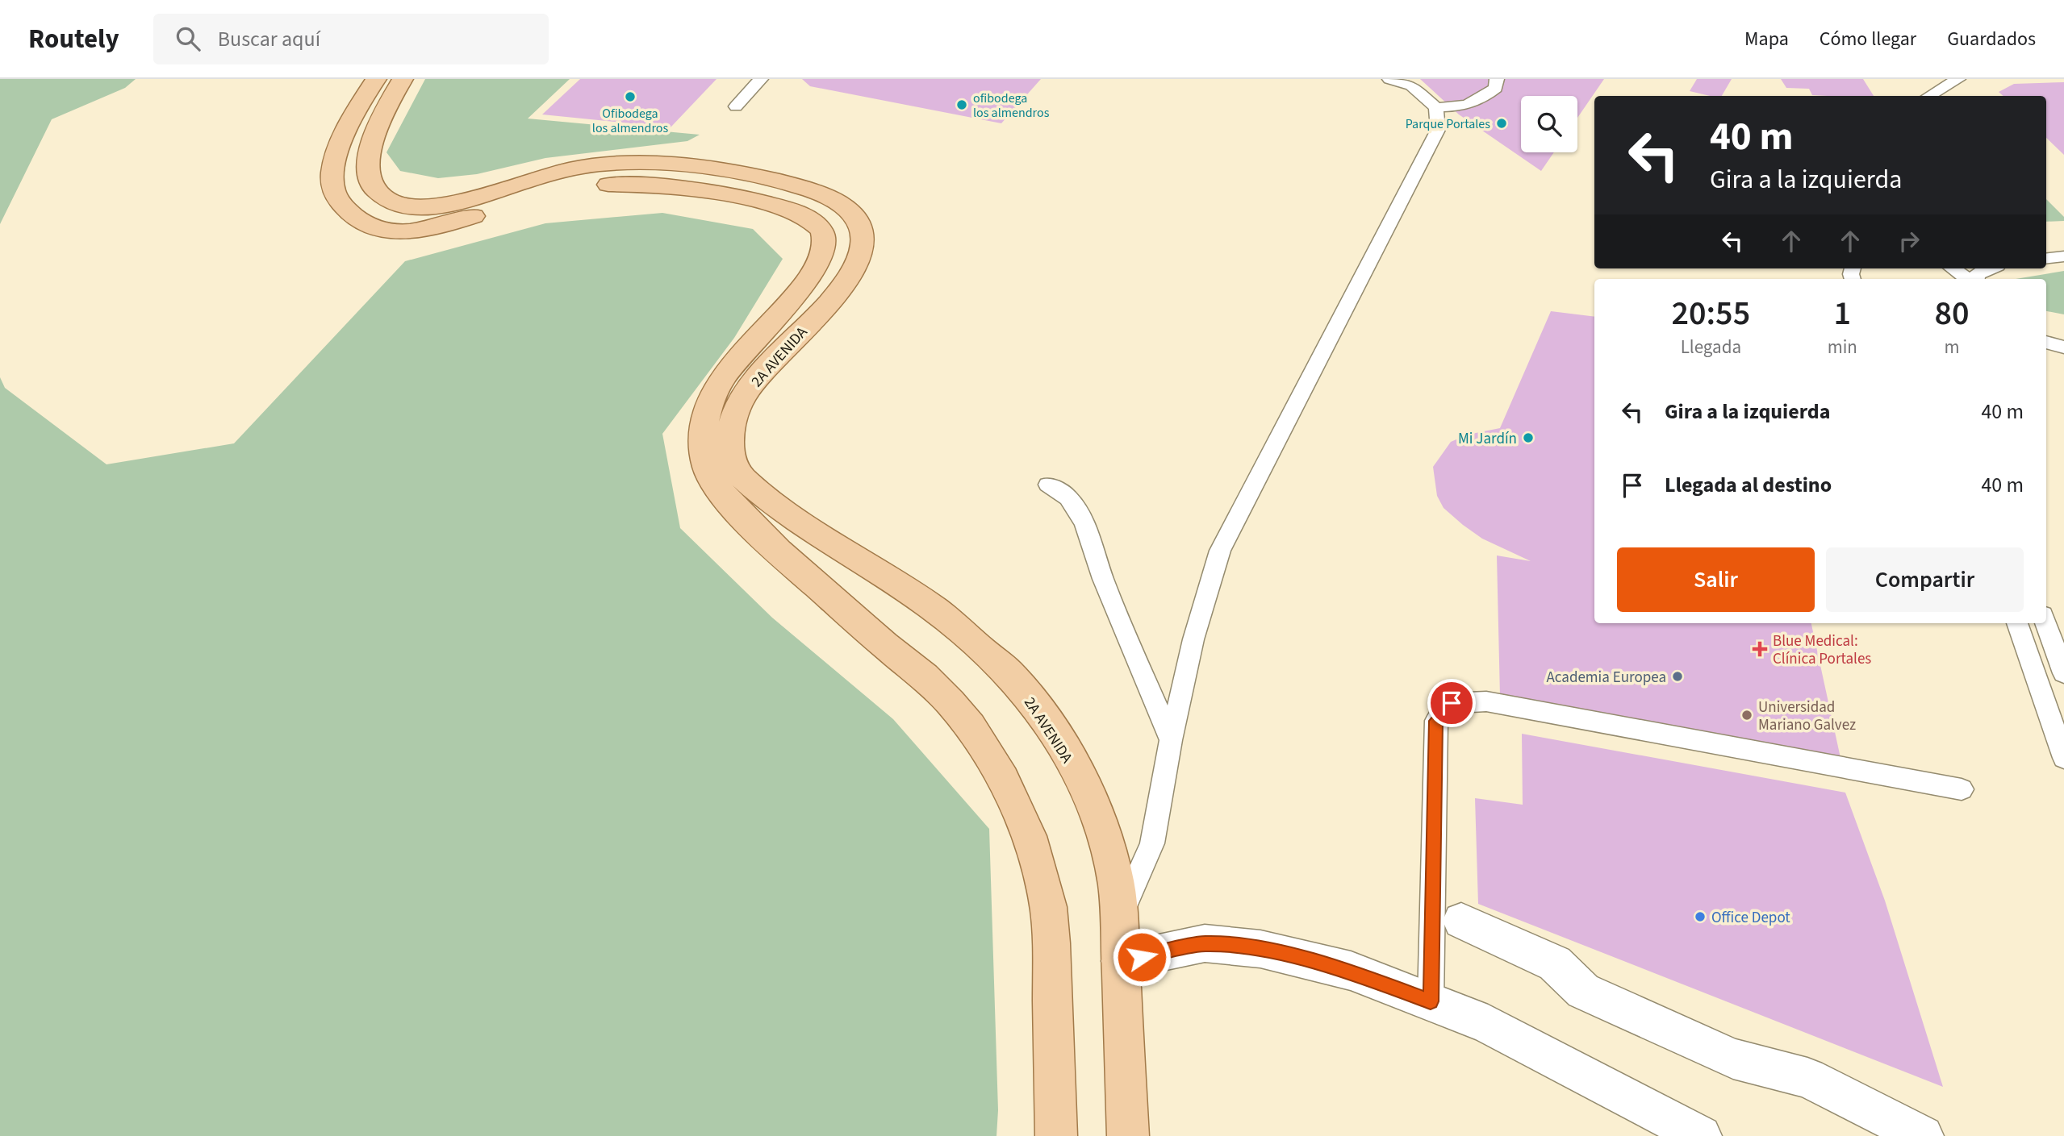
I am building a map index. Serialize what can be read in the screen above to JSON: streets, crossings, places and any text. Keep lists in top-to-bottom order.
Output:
{
  "streets": {
    "main road": ["2A AVENIDA"]
  },
  "places": {
    "other": [
      "Ofibodega los almendros",
      "ofibodega los almendros",
      "Parque Portales",
      "Mi Jardín",
      "Academia Europea",
      "Universidad Mariano Galvez",
      "Office Depot"
    ],
    "health": ["Blue Medical: Clínica Portales"]
  },
  "page": {
    "header": "Routely",
    "search": "Buscar aquí",
    "nav": ["Mapa", "Cómo llegar", "Guardados"],
    "turn": ["40 m", "Gira a la izquierda"],
    "eta": [
      "20:55",
      "Llegada",
      "1",
      "min",
      "80",
      "m"
    ],
    "list": [
      {
        "name": "Gira a la izquierda",
        "value": "40 m"
      },
      {
        "name": "Llegada al destino",
        "value": "40 m"
      }
    ],
    "buttons": ["Salir", "Compartir"]
  }
}
